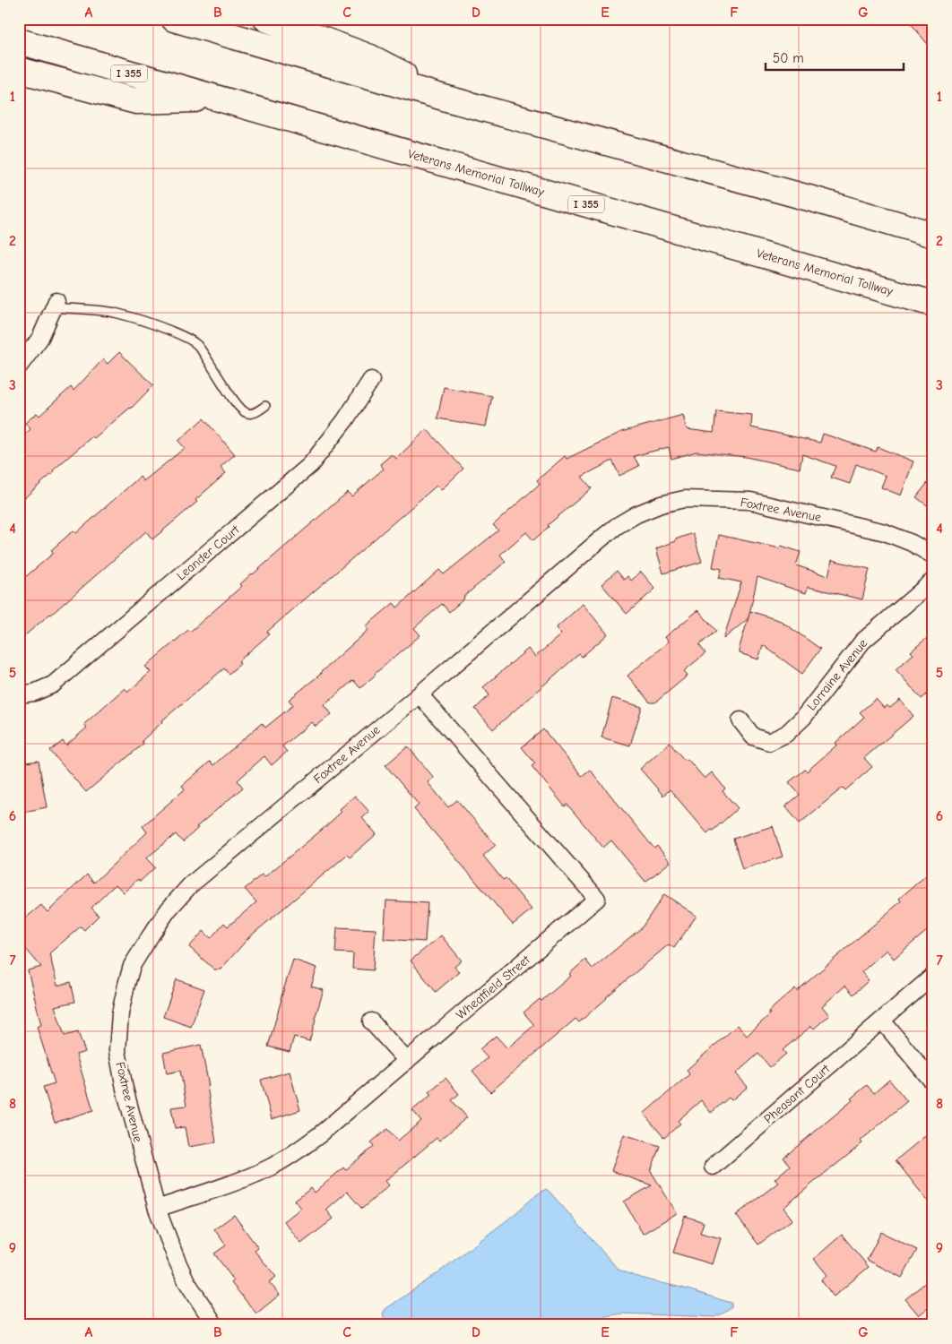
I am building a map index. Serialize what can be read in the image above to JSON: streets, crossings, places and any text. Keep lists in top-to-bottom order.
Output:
{
  "streets": {
    "highway": ["I 355", "Veterans Memorial Tollway"],
    "street": [
      "Foxtree Avenue",
      "Leander Court",
      "Lorraine Avenue",
      "Wheatfield Street",
      "Pheasant Court"
    ]
  },
  "crossings": [
    ["Foxtree Avenue", "Wheatfield Street"]
  ],
  "scale_bar": "50 m",
  "grid": {
    "columns": [
      "A",
      "B",
      "C",
      "D",
      "E",
      "F",
      "G"
    ],
    "rows": [
      "1",
      "2",
      "3",
      "4",
      "5",
      "6",
      "7",
      "8",
      "9"
    ]
  }
}
